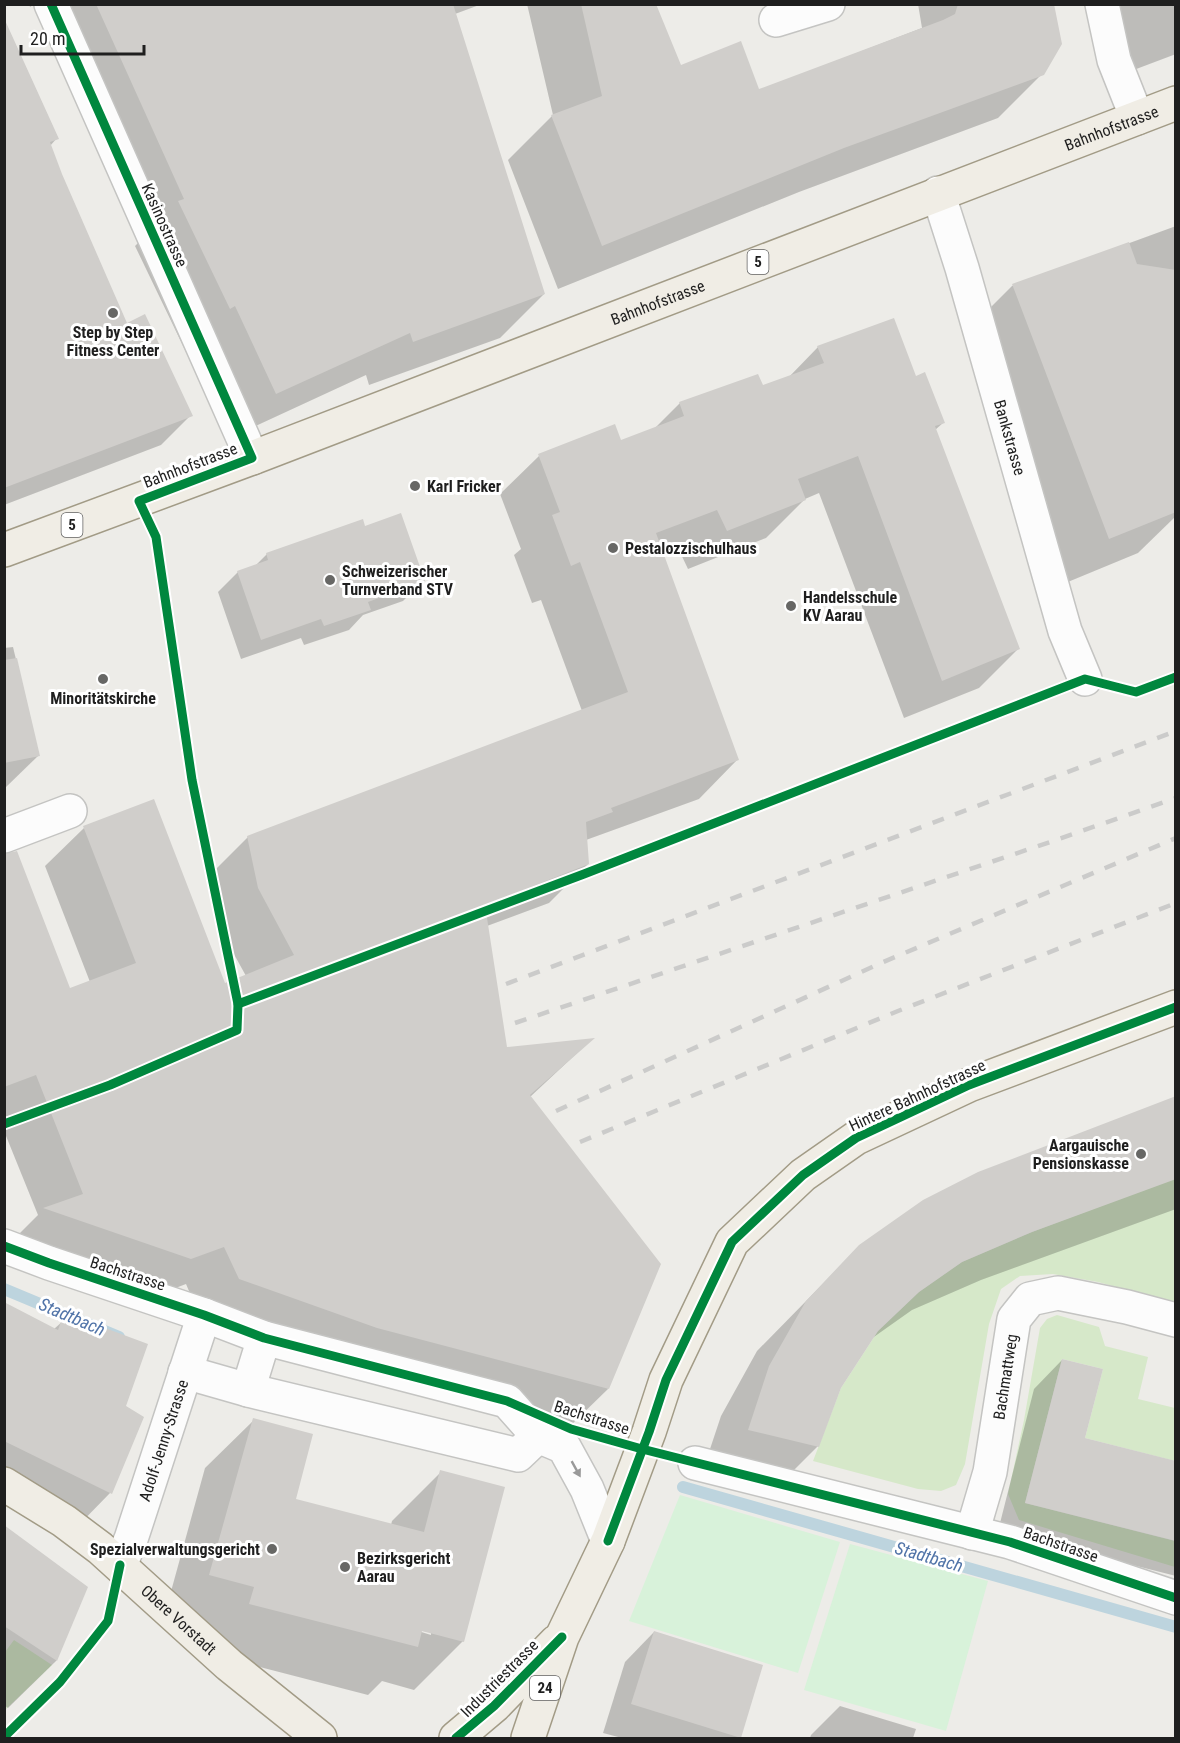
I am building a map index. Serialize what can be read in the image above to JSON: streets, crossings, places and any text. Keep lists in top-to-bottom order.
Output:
{
  "streets": {
    "main road": [
      "Bahnhofstrasse",
      "5",
      "Hintere Bahnhofstrasse",
      "Obere Vorstadt",
      "Industriestrasse",
      "24"
    ],
    "street": [
      "Kasinostrasse",
      "Bankstrasse",
      "Bachstrasse",
      "Bachmattweg",
      "Adolf-Jenny-Strasse"
    ]
  },
  "crossings": [
    ["Bahnhofstrasse", "Kasinostrasse"],
    ["Bahnhofstrasse", "Bankstrasse"],
    ["Hintere Bahnhofstrasse", "Bachstrasse"],
    ["Hintere Bahnhofstrasse", "Industriestrasse"],
    ["Bachstrasse", "Bachmattweg"],
    ["Bachstrasse", "Adolf-Jenny-Strasse"],
    ["Adolf-Jenny-Strasse", "Obere Vorstadt"]
  ],
  "water": ["Stadtbach"],
  "places": [
    "Step by Step Fitness Center",
    "Karl Fricker",
    "Pestalozzischulhaus",
    "Schweizerischer Turnverband STV",
    "Handelsschule KV Aarau",
    "Minoritätskirche",
    "Aargauische Pensionskasse",
    "Spezialverwaltungsgericht",
    "Bezirksgericht Aarau"
  ],
  "scale_bar": "20 m"
}
